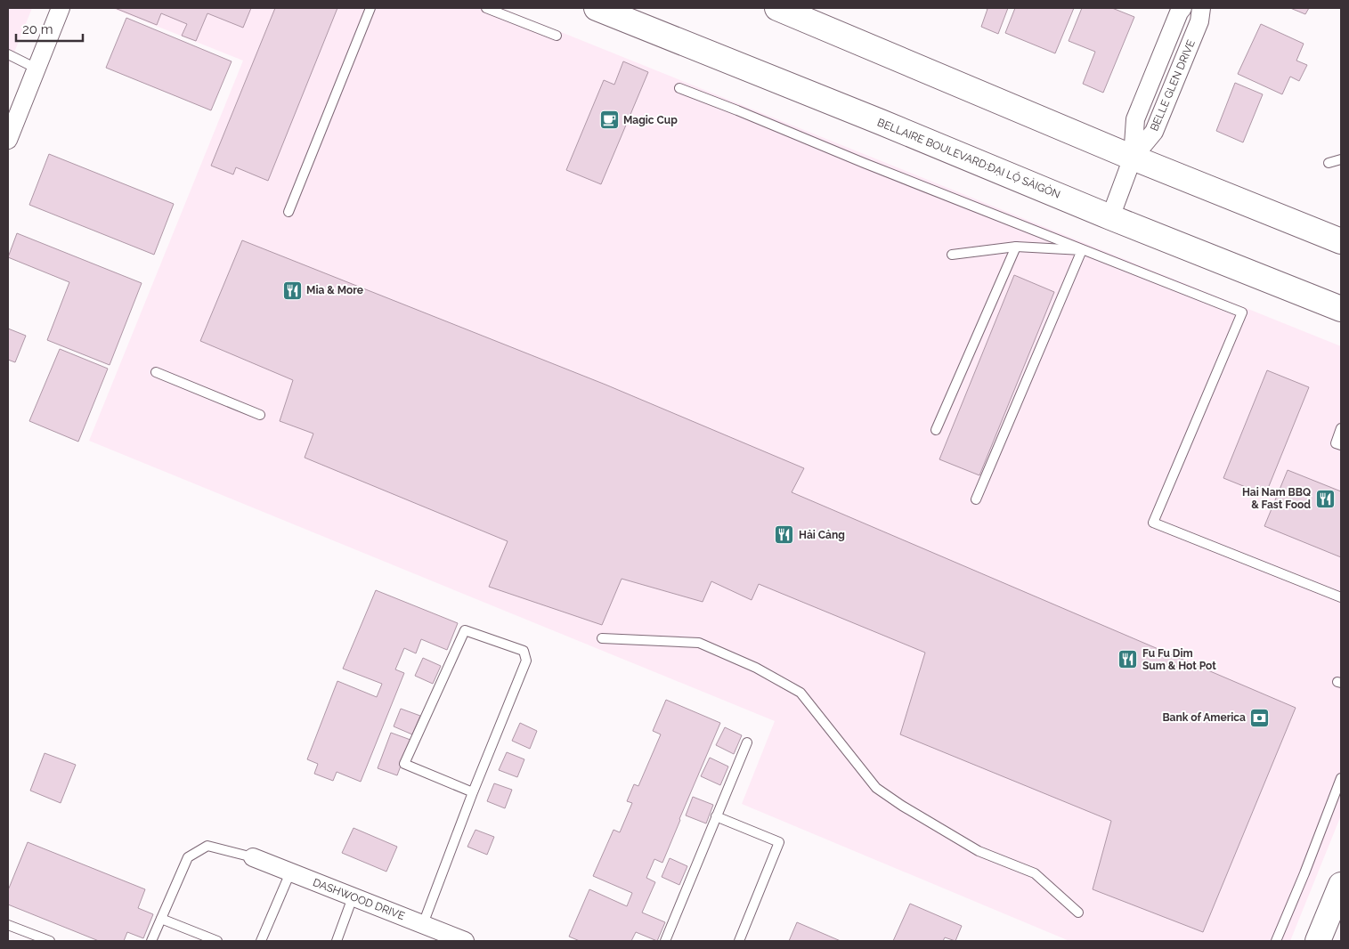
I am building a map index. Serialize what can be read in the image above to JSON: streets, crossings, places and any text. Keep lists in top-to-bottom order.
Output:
{
  "streets": {
    "main road": ["BELLAIRE BOULEVARD;ĐẠI LỘ SÀIGÒN"],
    "street": ["BELLE GLEN DRIVE", "DASHWOOD DRIVE"]
  },
  "crossings": [
    ["BELLE GLEN DRIVE", "BELLAIRE BOULEVARD;ĐẠI LỘ SÀIGÒN"]
  ],
  "places": {
    "cafe": ["Magic Cup"],
    "restaurant": [
      "Mia & More",
      "Hai Nam BBQ & Fast Food",
      "Hải Cảng",
      "Fu Fu Dim Sum & Hot Pot"
    ],
    "bank": ["Bank of America"]
  },
  "scale_bar": "20 m"
}
